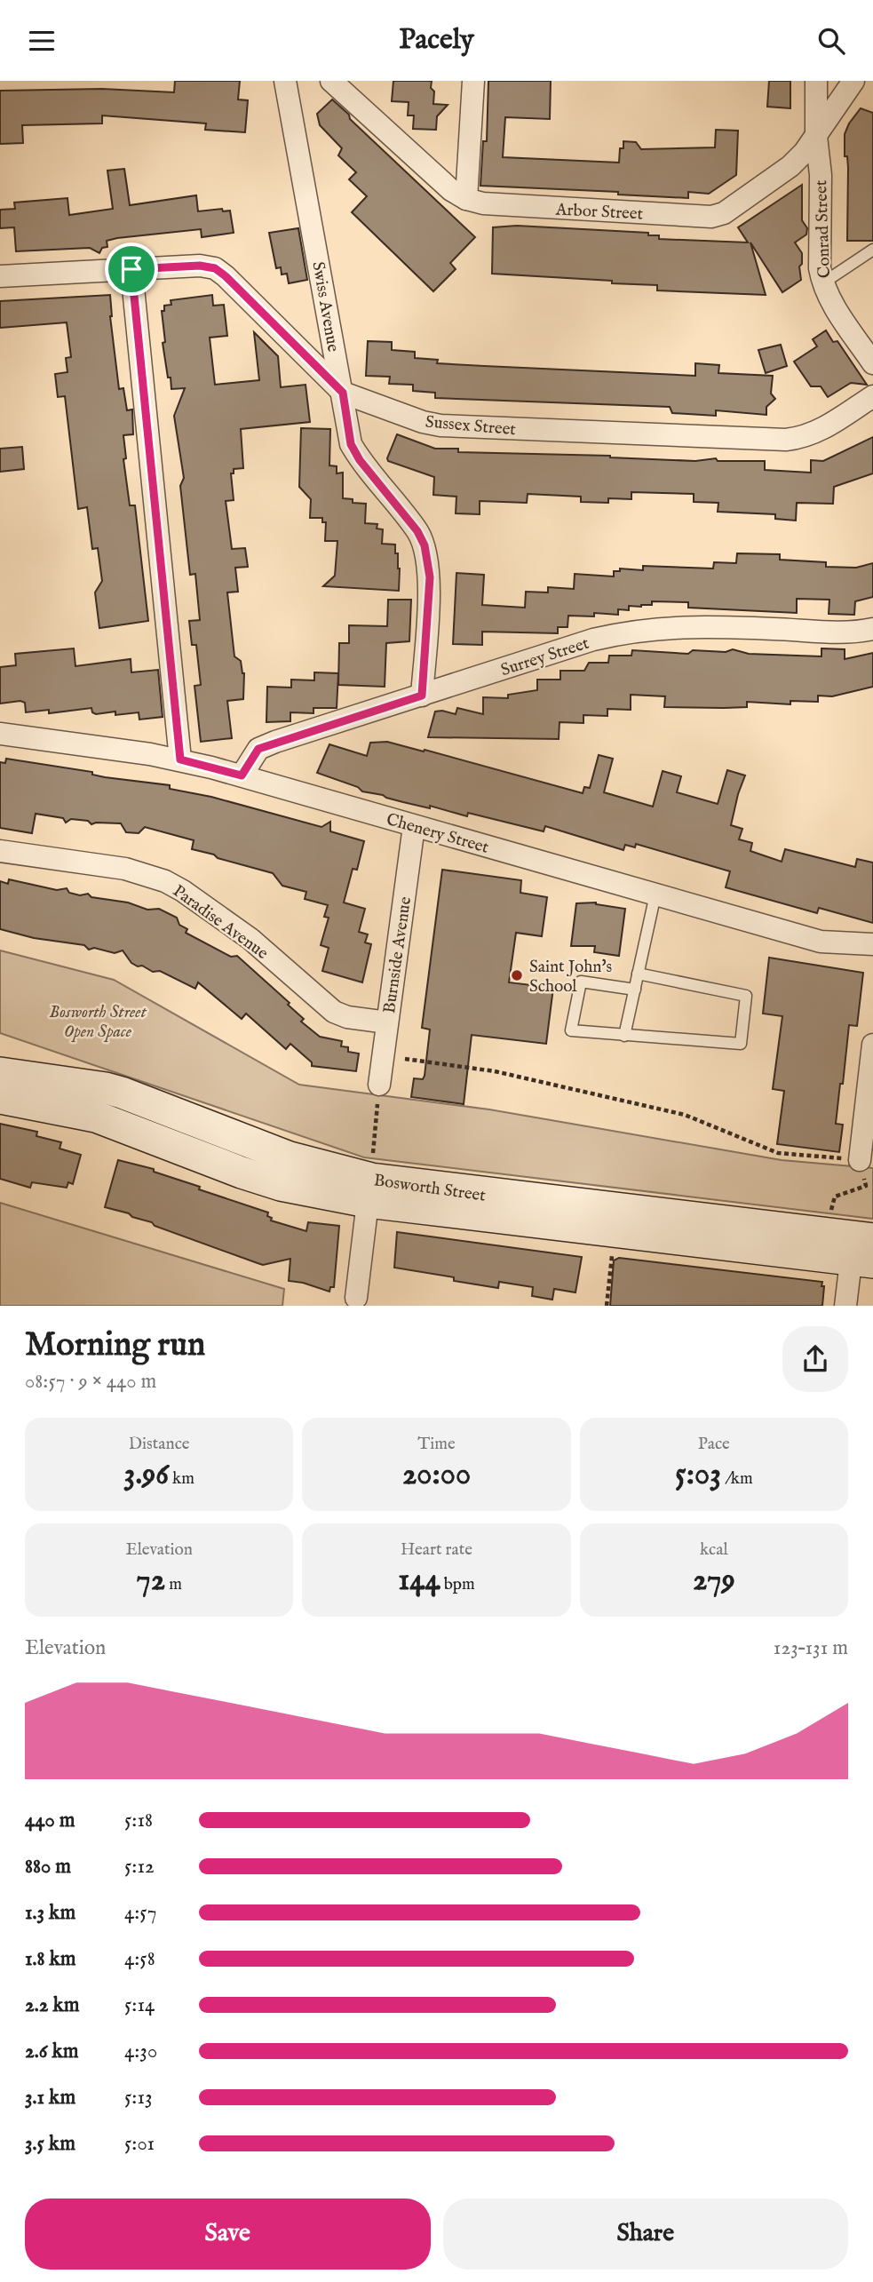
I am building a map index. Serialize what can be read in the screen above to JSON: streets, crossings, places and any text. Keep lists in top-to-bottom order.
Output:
{
  "streets": {
    "main road": ["Bosworth Street"],
    "street": [
      "Arbor Street",
      "Conrad Street",
      "Swiss Avenue",
      "Sussex Street",
      "Surrey Street",
      "Chenery Street",
      "Paradise Avenue",
      "Burnside Avenue"
    ]
  },
  "crossings": [
    ["Arbor Street", "Conrad Street"],
    ["Swiss Avenue", "Sussex Street"],
    ["Swiss Avenue", "Surrey Street"],
    ["Surrey Street", "Chenery Street"],
    ["Chenery Street", "Burnside Avenue"],
    ["Paradise Avenue", "Burnside Avenue"]
  ],
  "parks": ["Bosworth Street Open Space"],
  "places": ["Saint John's School"],
  "page": {
    "header": "Pacely",
    "heading": ["Morning run", "08:57 · 9 × 440 m"],
    "stats": [
      ["Distance", "3.96 km"],
      ["Time", "20:00"],
      ["Pace", "5:03 /km"],
      ["Elevation", "72 m"],
      ["Heart rate", "144 bpm"],
      ["kcal", "279"]
    ],
    "chart": ["Elevation", "123–131 m"],
    "list": [
      {
        "name": "440 m",
        "note": "5:18"
      },
      {
        "name": "880 m",
        "note": "5:12"
      },
      {
        "name": "1.3 km",
        "note": "4:57"
      },
      {
        "name": "1.8 km",
        "note": "4:58"
      },
      {
        "name": "2.2 km",
        "note": "5:14"
      },
      {
        "name": "2.6 km",
        "note": "4:30"
      },
      {
        "name": "3.1 km",
        "note": "5:13"
      },
      {
        "name": "3.5 km",
        "note": "5:01"
      }
    ],
    "buttons": ["Save", "Share"]
  }
}
